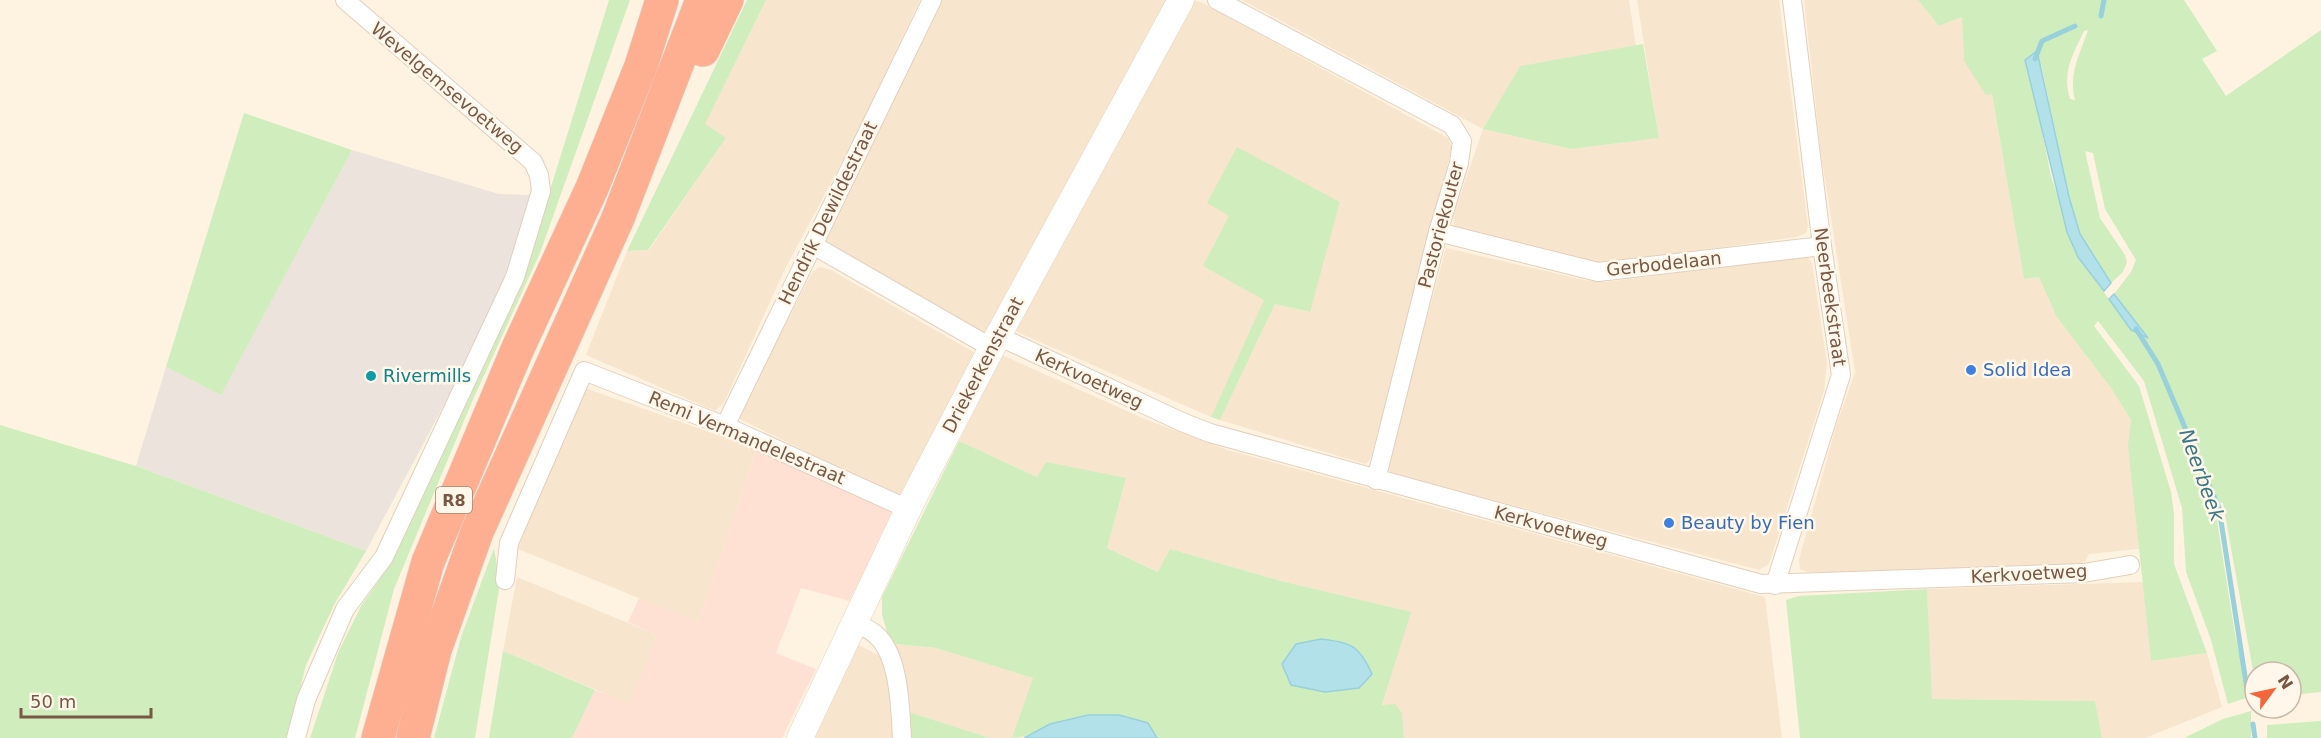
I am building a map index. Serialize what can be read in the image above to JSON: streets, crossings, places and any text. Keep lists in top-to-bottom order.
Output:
{
  "streets": {
    "highway": ["R8"],
    "street": [
      "Wevelgemsevoetweg",
      "Hendrik Dewildestraat",
      "Pastoriekouter",
      "Gerbodelaan",
      "Neerbeekstraat",
      "Driekerkenstraat",
      "Kerkvoetweg",
      "Remi Vermandelestraat"
    ]
  },
  "crossings": [
    ["Hendrik Dewildestraat", "Kerkvoetweg"],
    ["Hendrik Dewildestraat", "Remi Vermandelestraat"],
    ["Pastoriekouter", "Gerbodelaan"],
    ["Pastoriekouter", "Kerkvoetweg"],
    ["Gerbodelaan", "Neerbeekstraat"],
    ["Neerbeekstraat", "Kerkvoetweg"],
    ["Driekerkenstraat", "Kerkvoetweg"],
    ["Driekerkenstraat", "Remi Vermandelestraat"]
  ],
  "water": ["Neerbeek"],
  "places": ["Solid Idea", "Rivermills", "Beauty by Fien"],
  "scale_bar": "50 m",
  "north": "top right"
}
